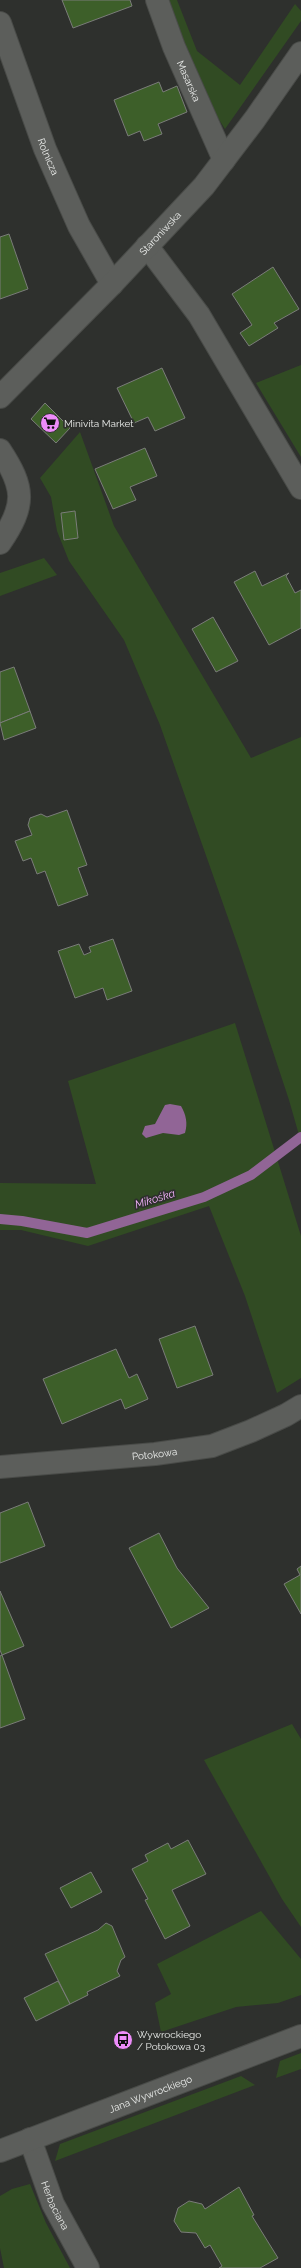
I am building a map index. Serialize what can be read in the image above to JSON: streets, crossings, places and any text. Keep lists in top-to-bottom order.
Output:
{
  "streets": {
    "street": [
      "Masarska",
      "Rolnicza",
      "Staroniwska",
      "Potokowa",
      "Jana Wywrockiego",
      "Herbaciana"
    ]
  },
  "crossings": [
    ["Masarska", "Staroniwska"],
    ["Rolnicza", "Staroniwska"],
    ["Jana Wywrockiego", "Herbaciana"]
  ],
  "water": ["Mikośka"],
  "places": {
    "supermarket": ["Minivita Market"],
    "bus stop": ["Wywrockiego / Potokowa 03"]
  }
}
